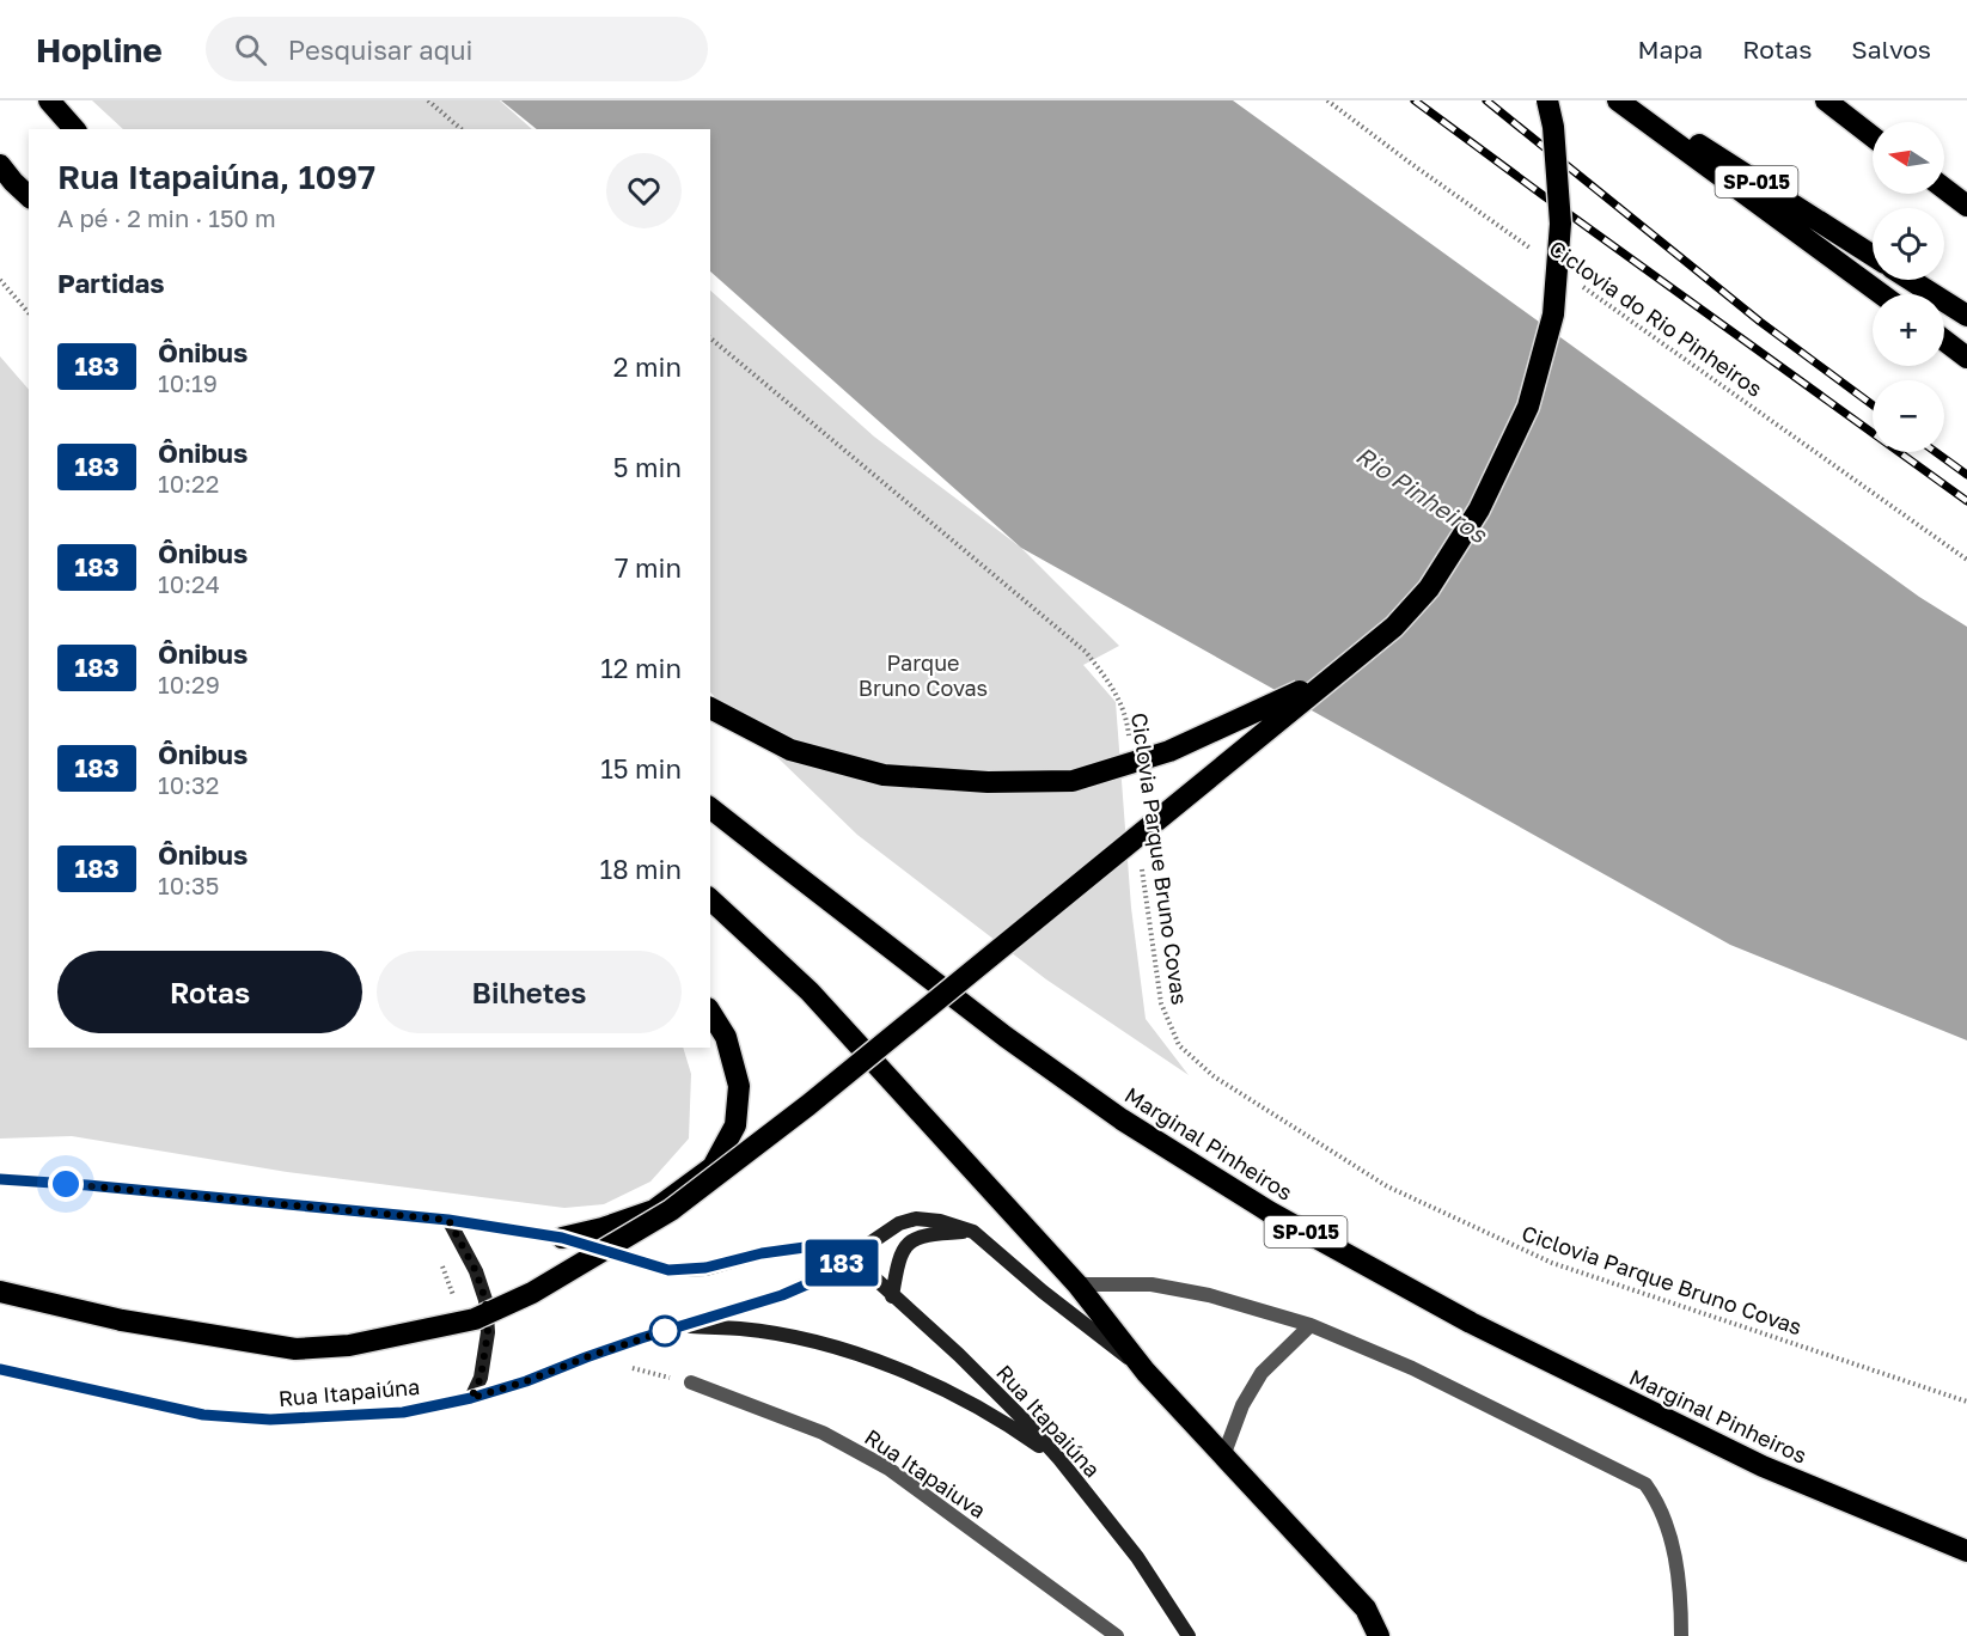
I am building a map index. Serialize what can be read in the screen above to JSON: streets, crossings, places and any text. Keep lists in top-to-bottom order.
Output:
{
  "streets": {
    "highway": ["SP-015", "Marginal Pinheiros"],
    "main road": ["Rua Itapaiúna"],
    "street": ["Rua Itapaiuva"],
    "path": ["Ciclovia do Rio Pinheiros", "Ciclovia Parque Bruno Covas"]
  },
  "water": ["Rio Pinheiros"],
  "parks": ["Parque Bruno Covas"],
  "lines": ["bus line 183"],
  "north": "left",
  "page": {
    "header": "Hopline",
    "search": "Pesquisar aqui",
    "nav": ["Mapa", "Rotas", "Salvos"],
    "on_map": "183",
    "map_buttons": ["+", "−"],
    "heading": [
      ["Rua Itapaiúna, 1097", "A pé · 2 min · 150 m"],
      "Partidas"
    ],
    "list": [
      {
        "mark": "183",
        "name": "Ônibus",
        "note": "10:19",
        "value": "2 min"
      },
      {
        "mark": "183",
        "name": "Ônibus",
        "note": "10:22",
        "value": "5 min"
      },
      {
        "mark": "183",
        "name": "Ônibus",
        "note": "10:24",
        "value": "7 min"
      },
      {
        "mark": "183",
        "name": "Ônibus",
        "note": "10:29",
        "value": "12 min"
      },
      {
        "mark": "183",
        "name": "Ônibus",
        "note": "10:32",
        "value": "15 min"
      },
      {
        "mark": "183",
        "name": "Ônibus",
        "note": "10:35",
        "value": "18 min"
      }
    ],
    "buttons": ["Rotas", "Bilhetes"]
  }
}
